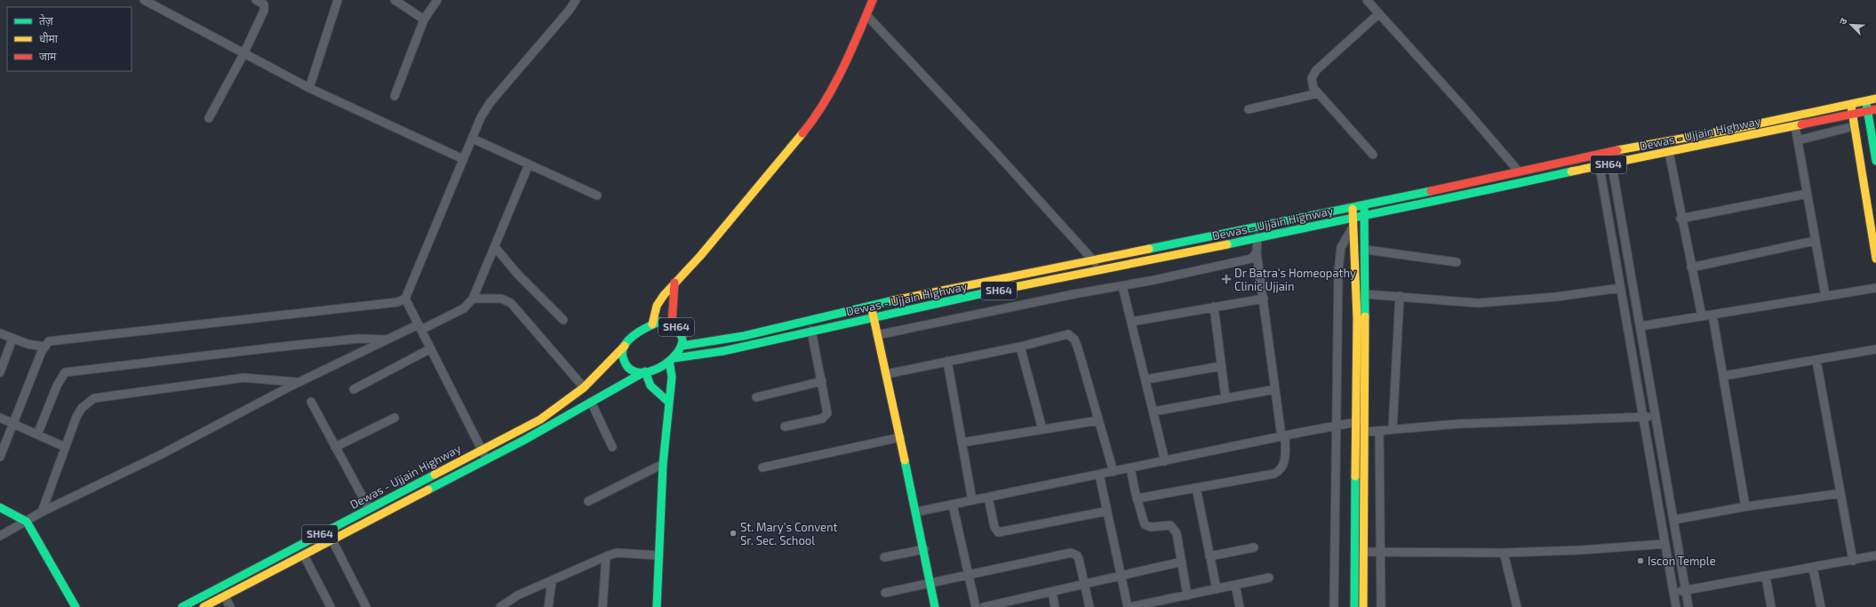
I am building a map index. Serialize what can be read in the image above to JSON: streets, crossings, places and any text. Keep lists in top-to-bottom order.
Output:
{
  "streets": {
    "main road": ["Dewas - Ujjain Highway", "SH64"]
  },
  "crossings": [
    ["Dewas - Ujjain Highway", "SH64"]
  ],
  "places": {
    "health": ["Dr Batra's Homeopathy Clinic Ujjain"],
    "other": ["St. Mary's Convent Sr. Sec. School", "Iscon Temple"]
  },
  "legend": ["तेज़", "धीमा", "जाम"],
  "north": "top left"
}
